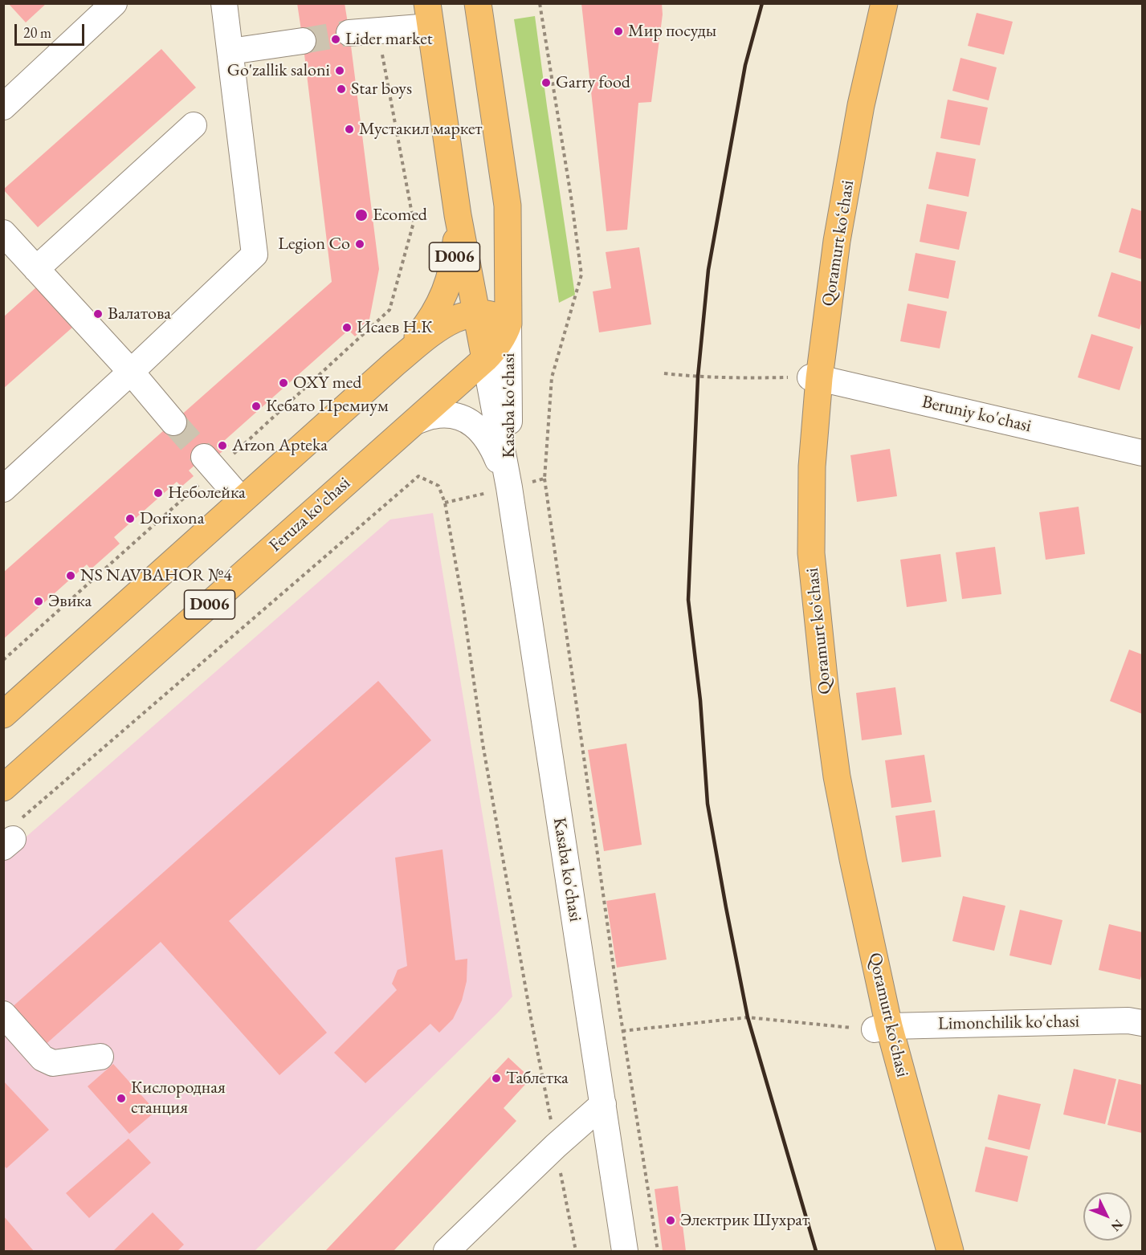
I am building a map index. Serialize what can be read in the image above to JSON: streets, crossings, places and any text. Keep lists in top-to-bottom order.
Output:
{
  "streets": {
    "main road": ["Qoramurt koʻchasi", "D006", "Feruza ko'chasi"],
    "street": ["Kasaba ko'chasi", "Beruniy ko'chasi", "Limonchilik ko'chasi"]
  },
  "crossings": [
    ["Qoramurt koʻchasi", "Beruniy ko'chasi"],
    ["Qoramurt koʻchasi", "Limonchilik ko'chasi"],
    ["Kasaba ko'chasi", "Feruza ko'chasi"]
  ],
  "places": [
    "Мир посуды",
    "Lider market",
    "Go'zallik saloni",
    "Garry food",
    "Star boys",
    "Мустакил маркет",
    "Ecomed",
    "Legion Co",
    "Валатова",
    "Исаев Н.К",
    "OXY med",
    "Кебато Премиум",
    "Arzon Apteka",
    "Неболейка",
    "Dorixona",
    "NS NAVBAHOR №4",
    "Эвика",
    "Таблетка",
    "Кислородная станция",
    "Электрик Шухрат"
  ],
  "scale_bar": "20 m",
  "north": "bottom right"
}
